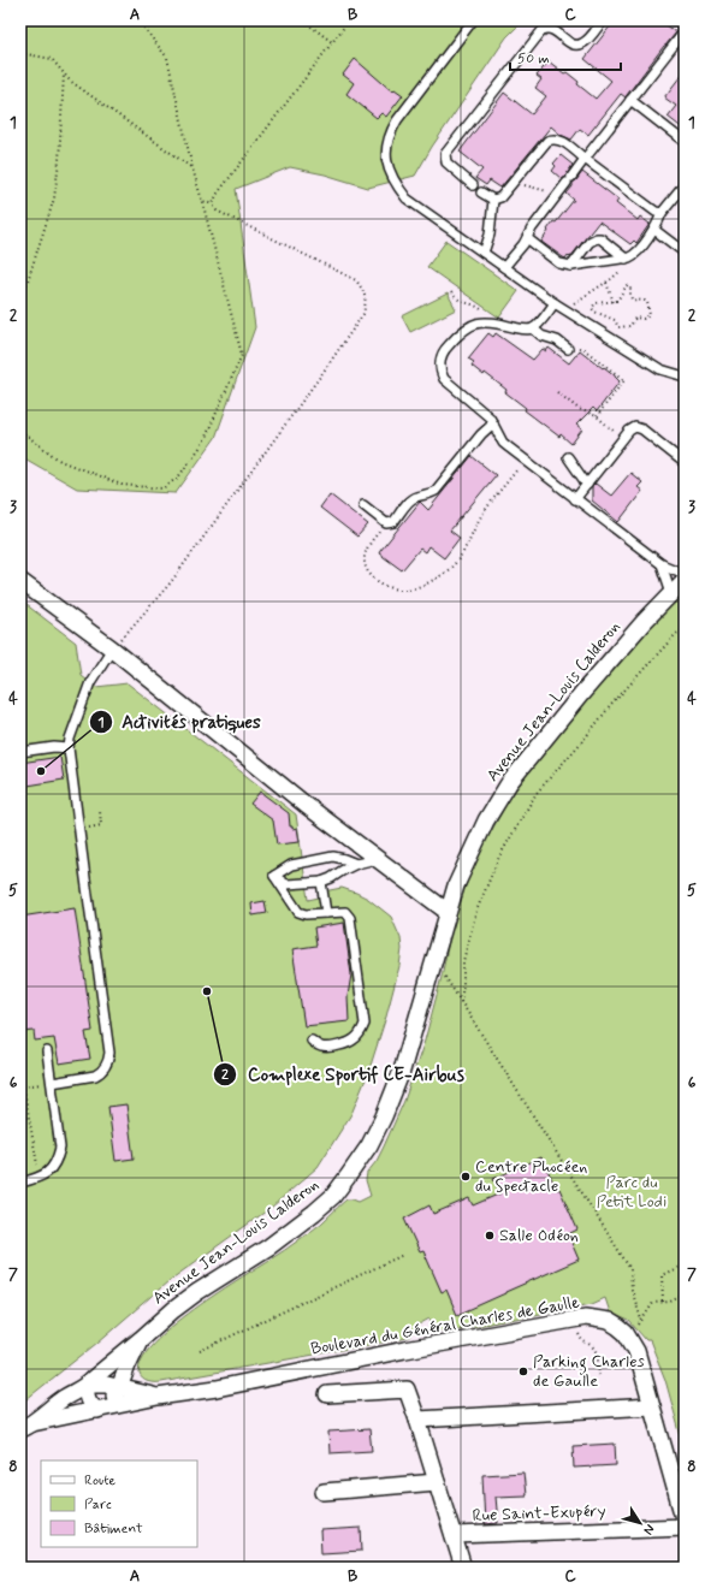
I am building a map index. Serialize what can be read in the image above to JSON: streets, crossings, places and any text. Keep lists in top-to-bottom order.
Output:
{
  "streets": {
    "street": ["Avenue Jean-Louis Calderon", "Boulevard du Général Charles de Gaulle", "Rue Saint-Exupéry"]
  },
  "crossings": [
    ["Avenue Jean-Louis Calderon", "Boulevard du Général Charles de Gaulle"]
  ],
  "parks": ["Parc du Petit Lodi"],
  "places": [
    "Activités pratiques",
    "Complexe Sportif CE-Airbus",
    "Centre Phocéen du Spectacle",
    "Salle Odéon",
    "Parking Charles de Gaulle"
  ],
  "legend": ["Route", "Parc", "Bâtiment"],
  "scale_bar": "50 m",
  "north": "bottom right",
  "grid": {
    "columns": ["A", "B", "C"],
    "rows": [
      "1",
      "2",
      "3",
      "4",
      "5",
      "6",
      "7",
      "8"
    ]
  }
}
